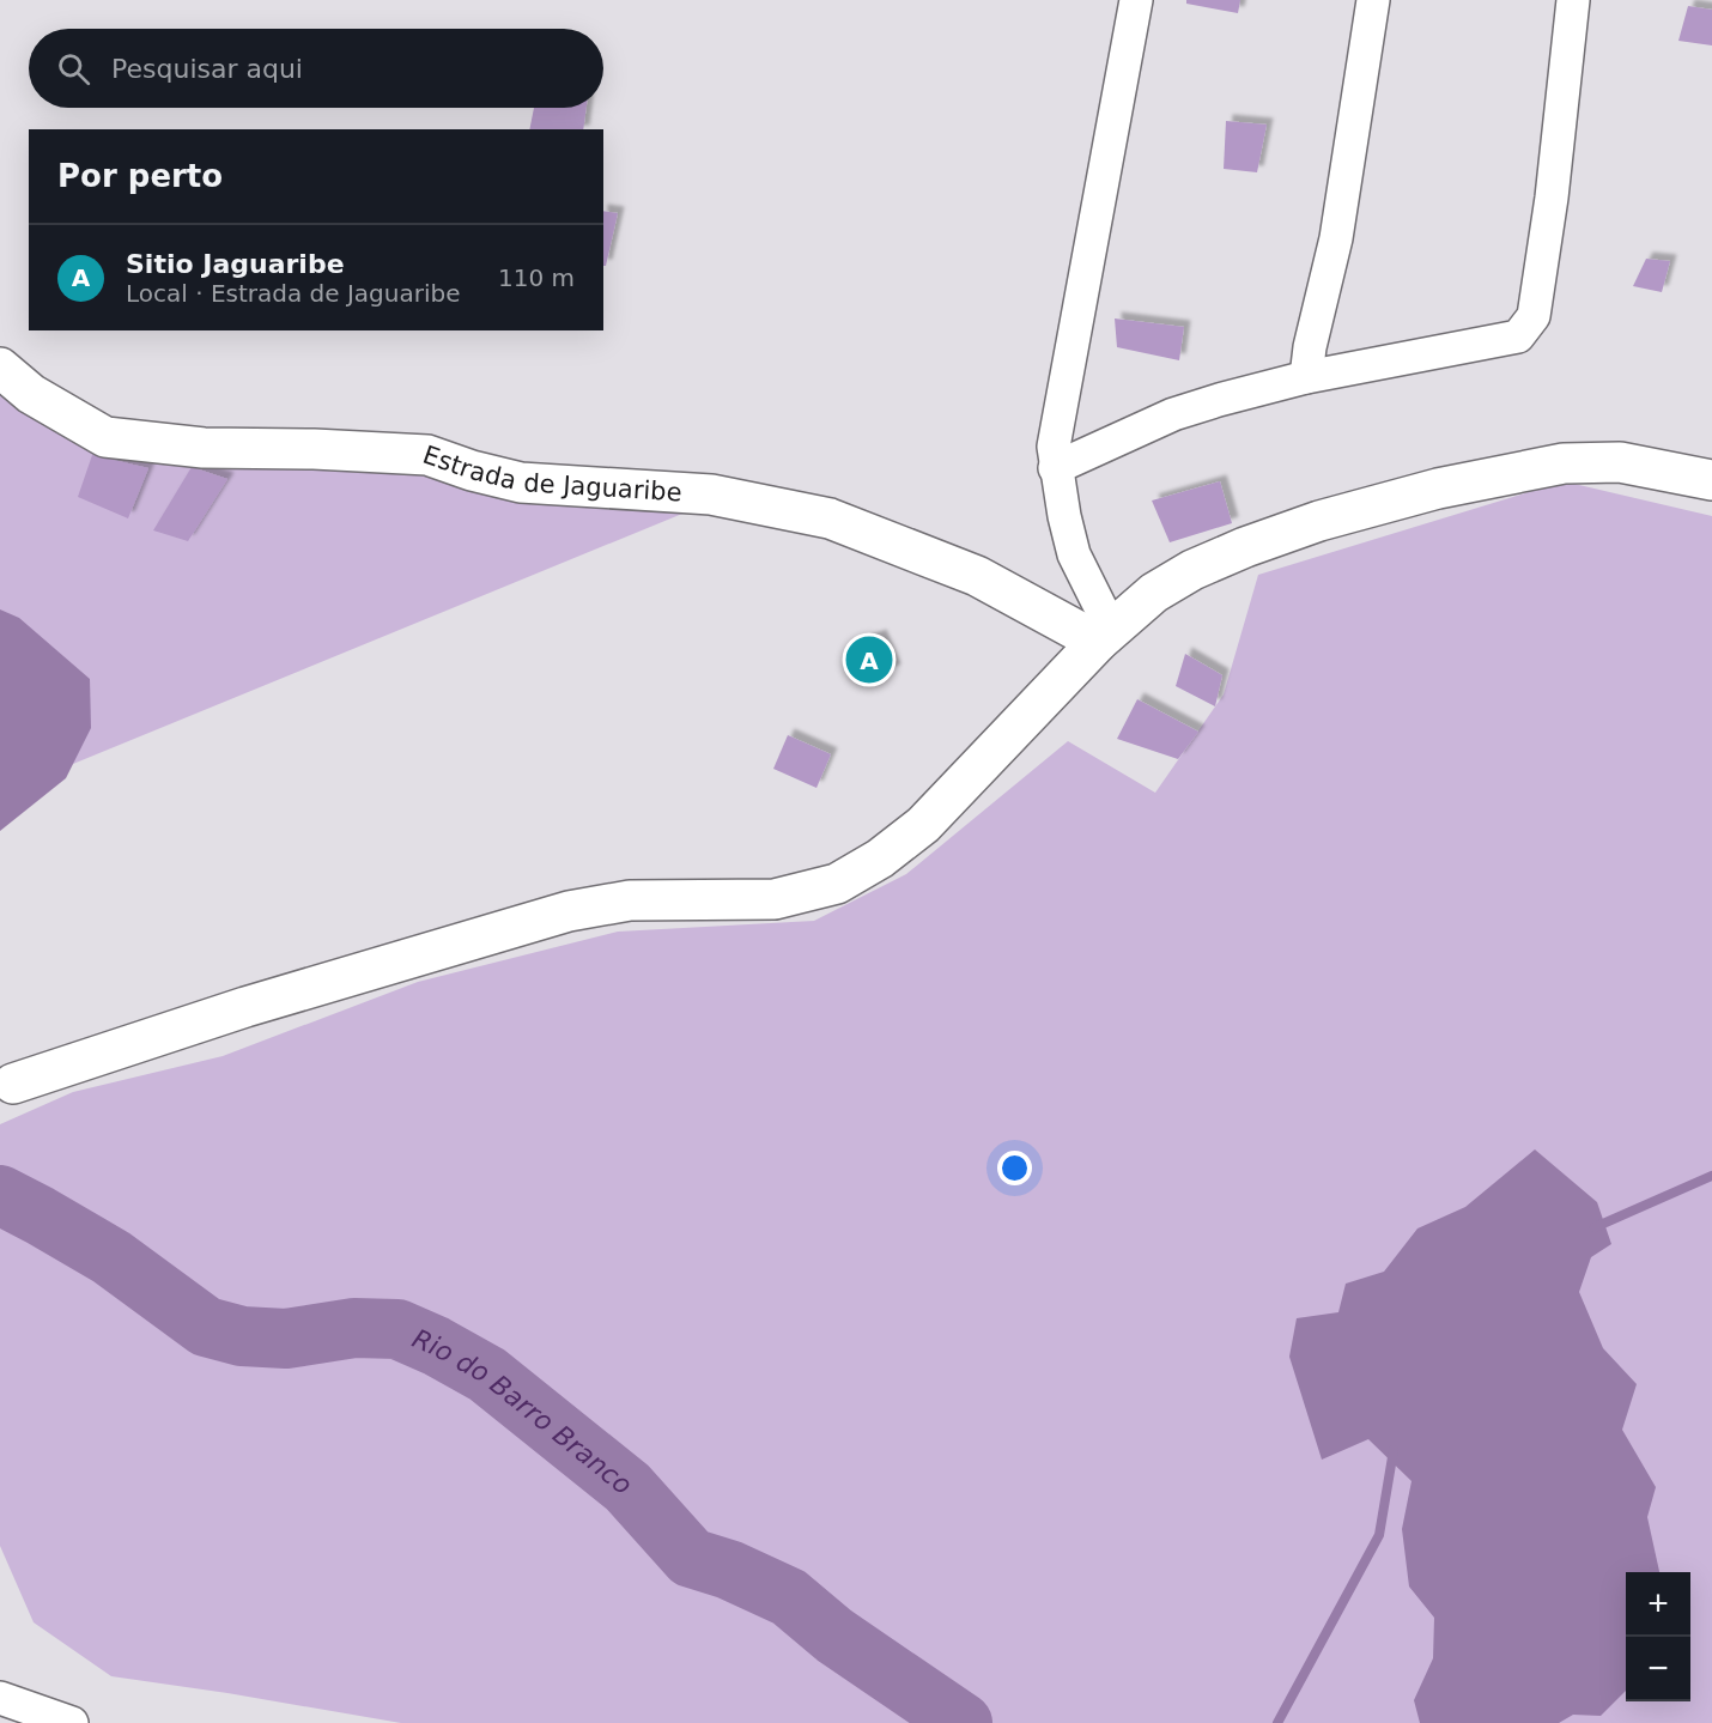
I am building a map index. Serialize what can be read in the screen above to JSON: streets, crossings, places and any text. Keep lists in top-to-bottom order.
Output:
{
  "streets": {
    "street": ["Estrada de Jaguaribe"]
  },
  "water": ["Rio do Barro Branco"],
  "page": {
    "search": "Pesquisar aqui",
    "heading": "Por perto",
    "list": [
      {
        "mark": "A",
        "name": "Sitio Jaguaribe",
        "note": "Local · Estrada de Jaguaribe",
        "value": "110 m"
      }
    ],
    "pins": "A",
    "map_buttons": ["+", "−"]
  }
}
